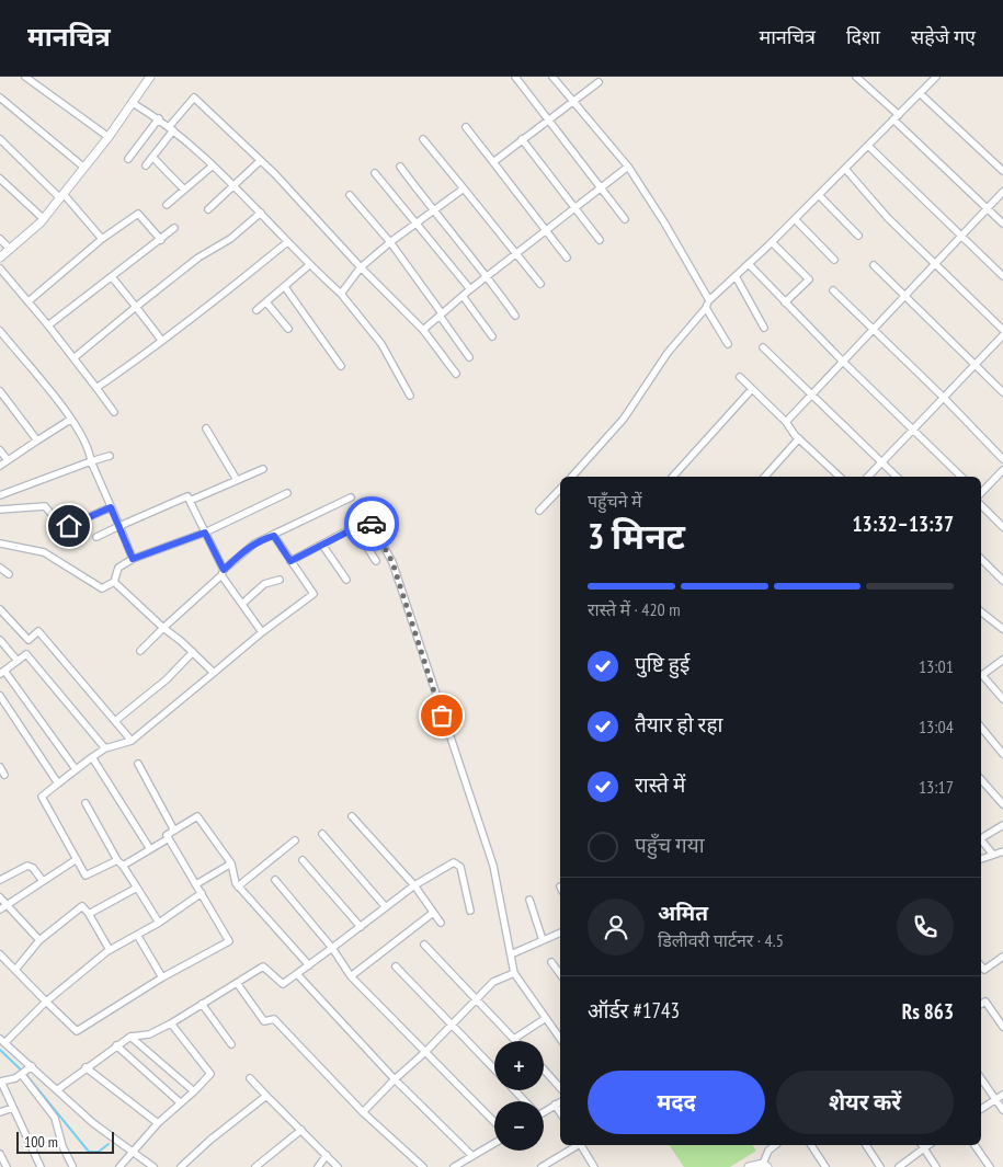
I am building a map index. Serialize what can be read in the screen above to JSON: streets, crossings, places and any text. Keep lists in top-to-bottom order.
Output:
{
  "scale_bar": "100 m",
  "page": {
    "header": "मानचित्र",
    "nav": ["मानचित्र", "दिशा", "सहेजे गए"],
    "heading": ["3 मिनट", "पहुँचने में", "13:32–13:37"],
    "panel": [
      "अमित",
      "डिलीवरी पार्टनर · 4.5",
      "ऑर्डर #1743",
      "Rs 863"
    ],
    "bar": "रास्ते में · 420 m",
    "list": [
      ["पुष्टि हुई", "13:01"],
      ["तैयार हो रहा", "13:04"],
      ["रास्ते में", "13:17"],
      "पहुँच गया"
    ],
    "map_buttons": ["+", "−"],
    "buttons": ["मदद", "शेयर करें"],
    "scale": "100 m"
  }
}
